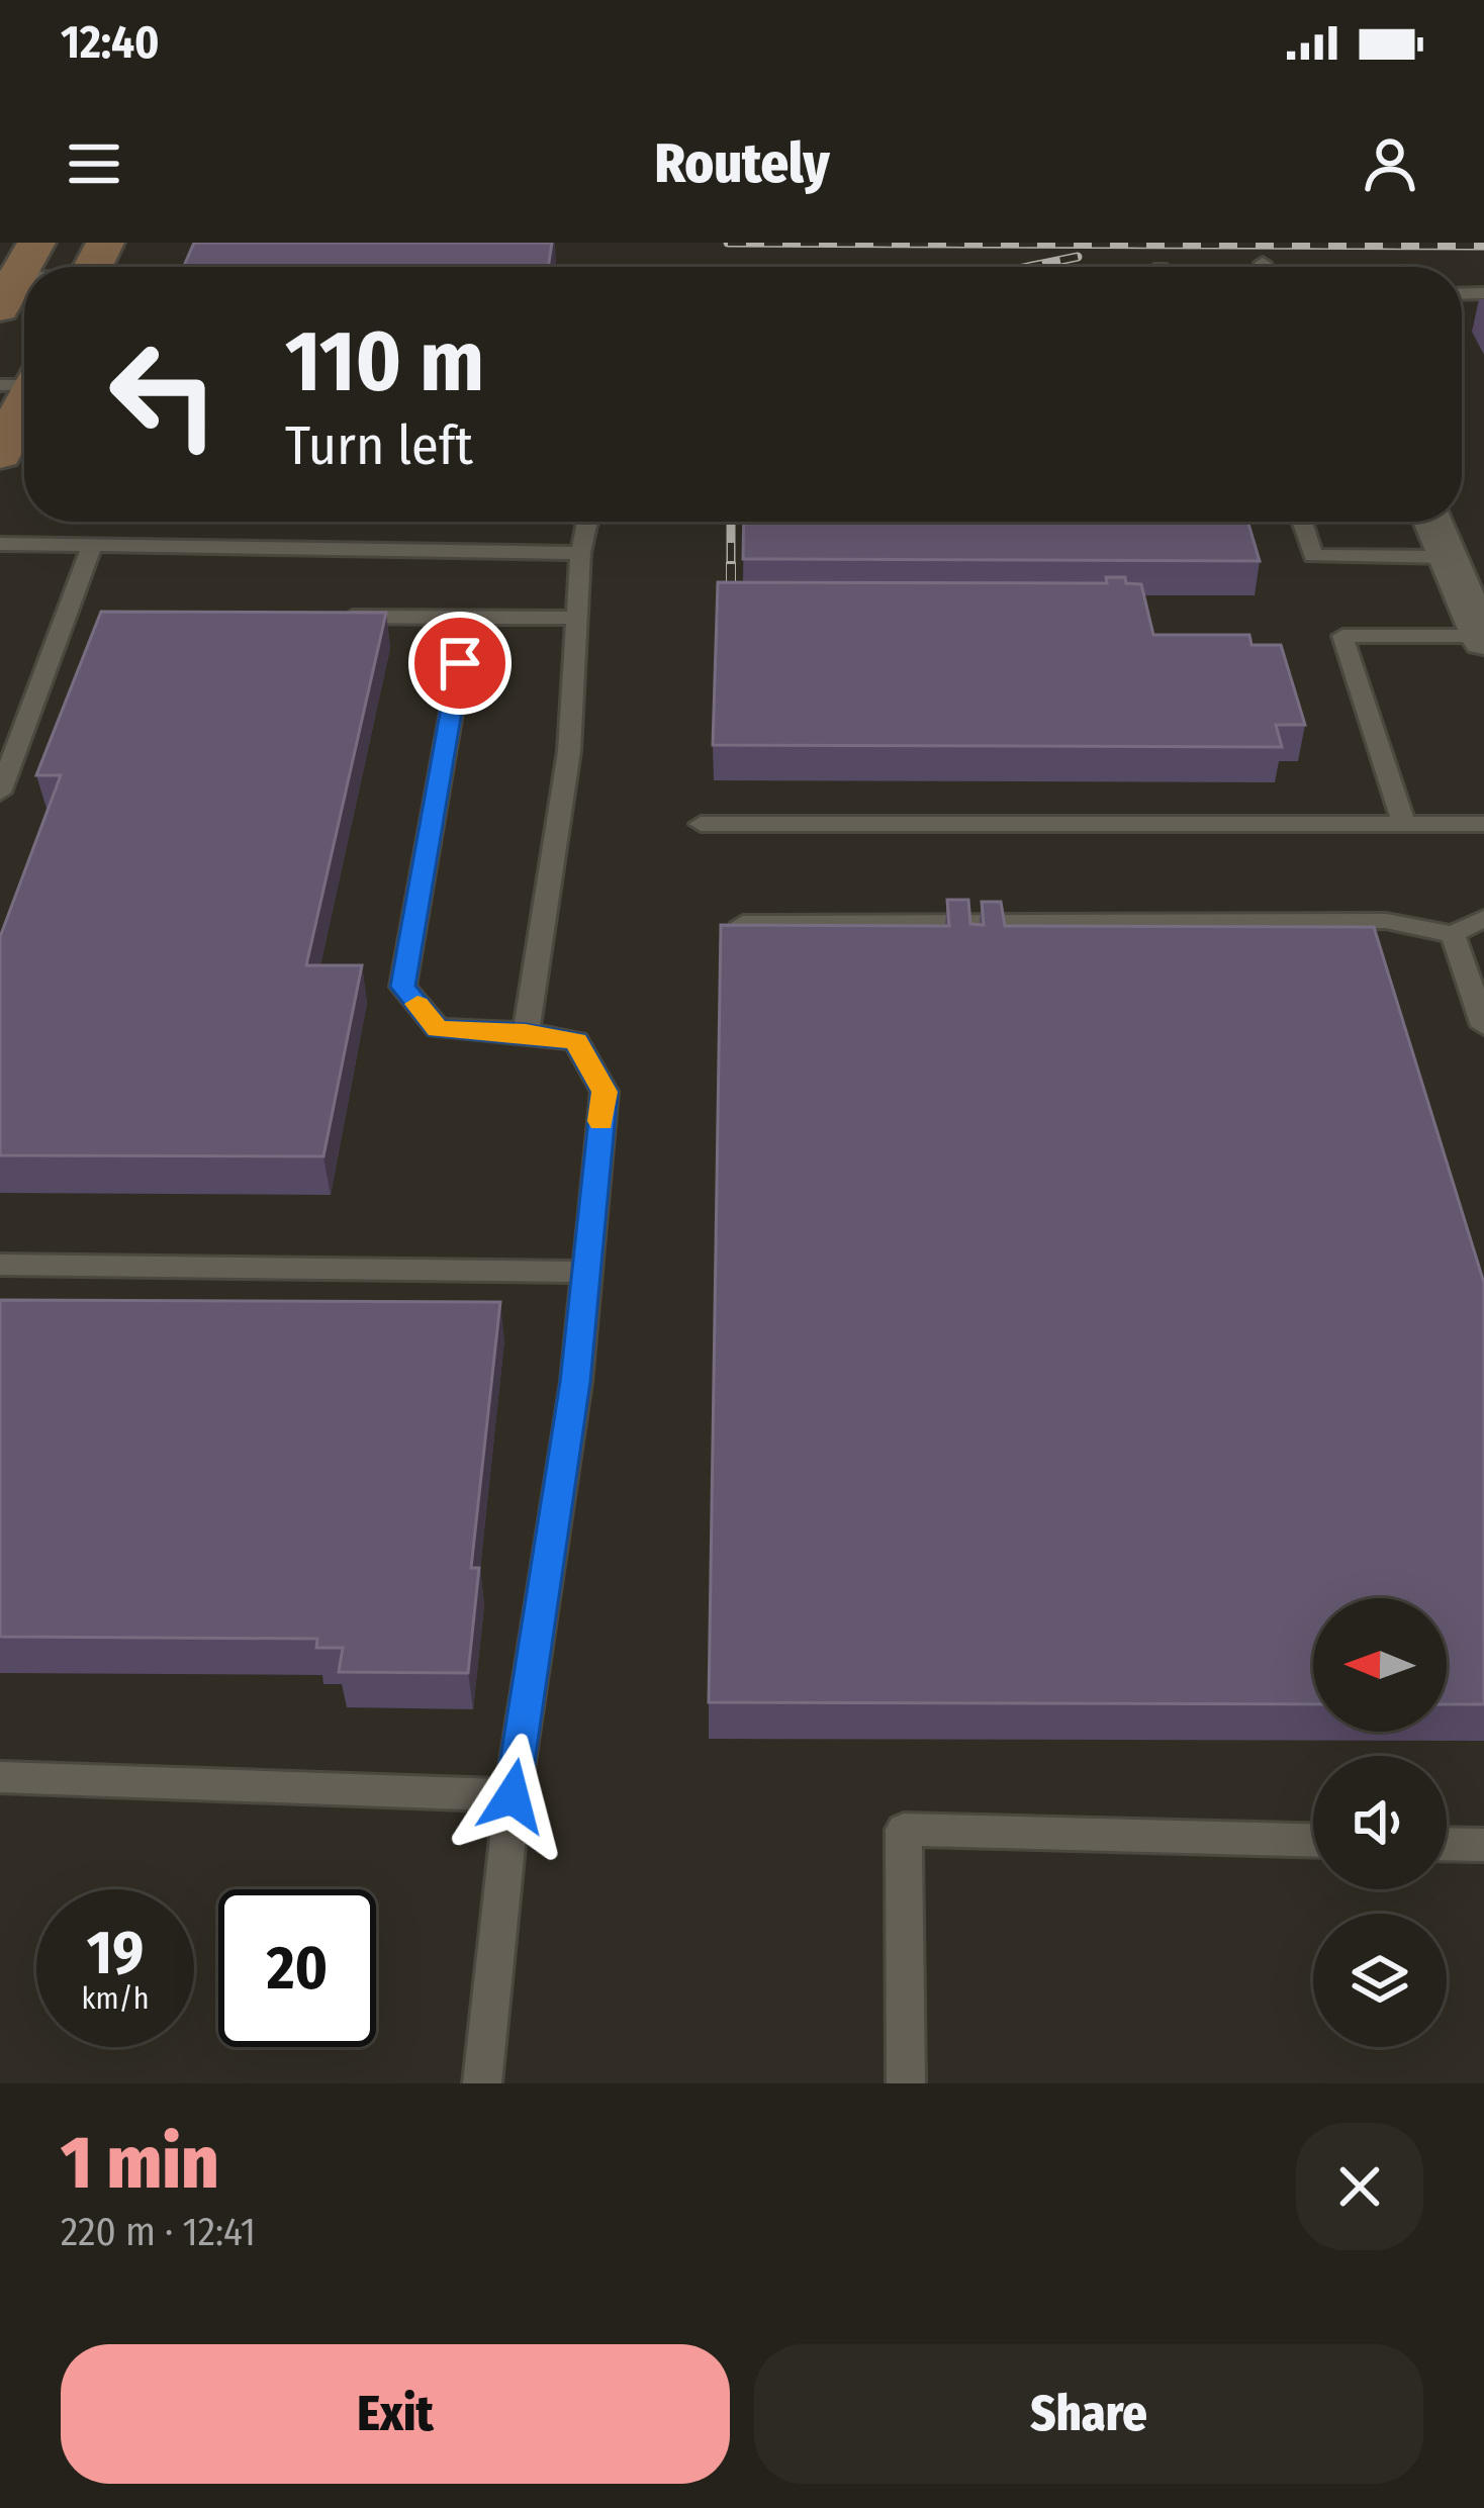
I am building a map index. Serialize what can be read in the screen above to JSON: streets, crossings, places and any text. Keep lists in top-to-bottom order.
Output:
{
  "north": "left",
  "page": {
    "status": "12:40",
    "header": "Routely",
    "turn": ["110 m", "Turn left"],
    "speed": "19 km/h",
    "limit": "20",
    "heading": ["1 min", "220 m · 12:41"],
    "buttons": ["Exit", "Share"]
  }
}
